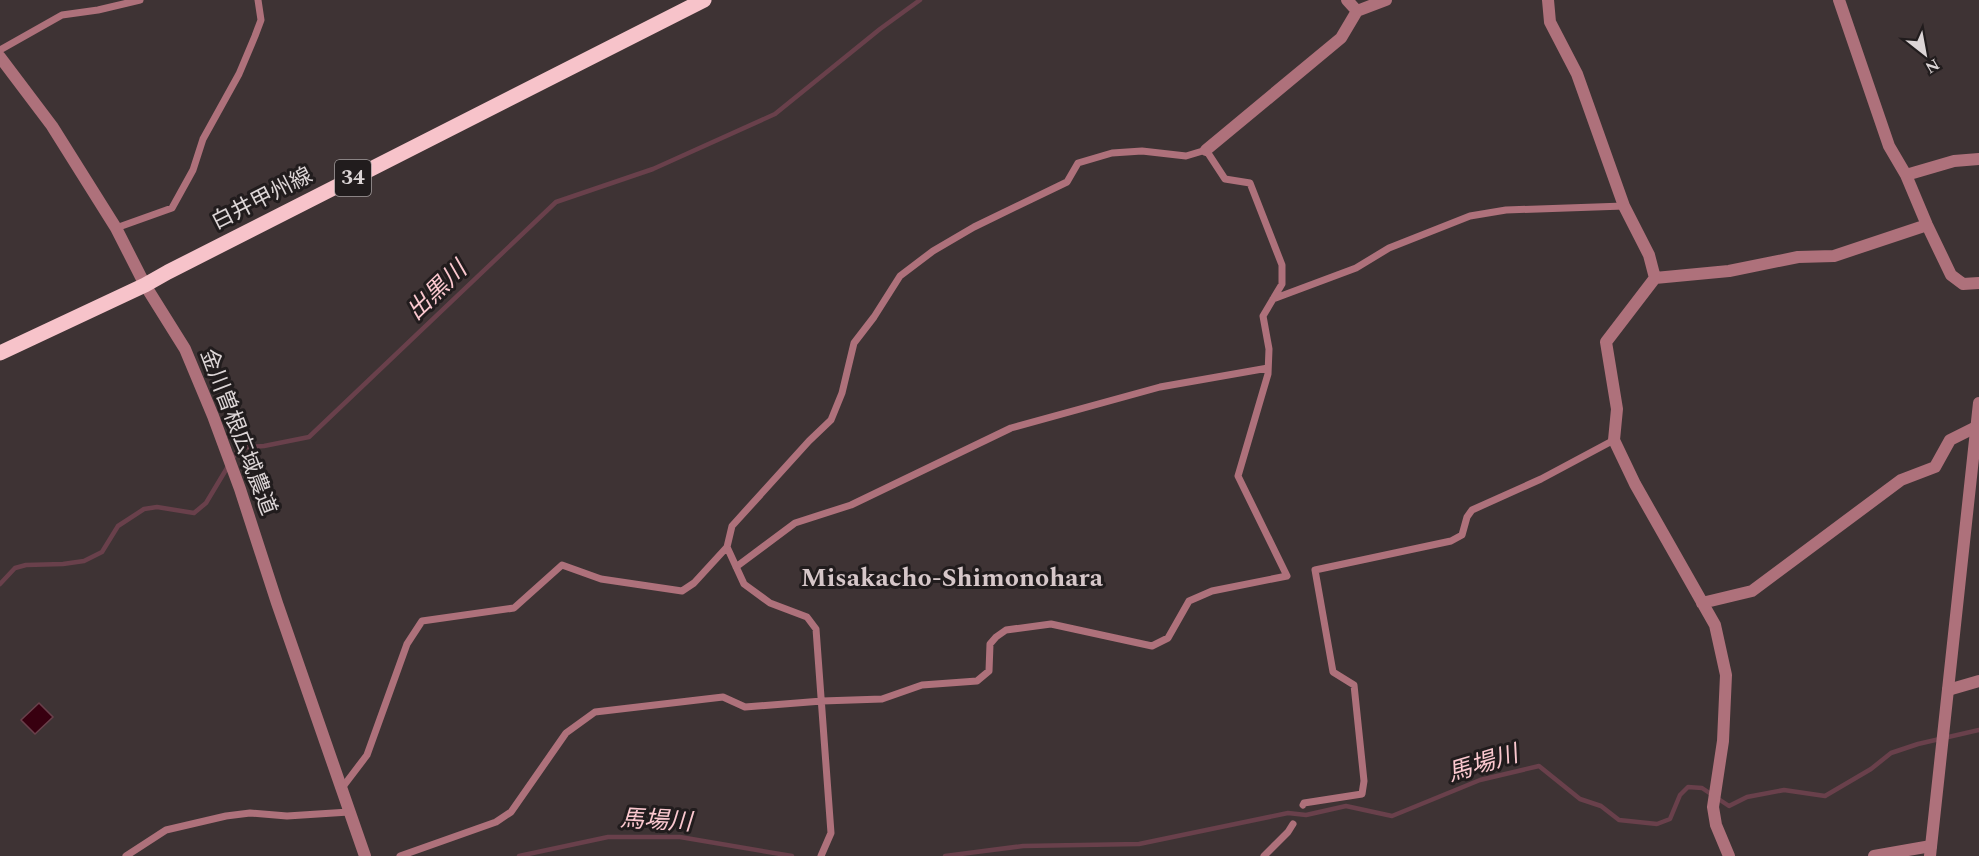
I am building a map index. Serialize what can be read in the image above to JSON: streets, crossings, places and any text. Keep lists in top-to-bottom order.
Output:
{
  "streets": {
    "main road": ["34", "白井甲州線"],
    "street": ["金川曽根広域農道"]
  },
  "crossings": [
    ["白井甲州線", "金川曽根広域農道"]
  ],
  "districts": ["Misakacho-Shimonohara"],
  "water": ["出黒川", "馬場川"],
  "north": "bottom right"
}
